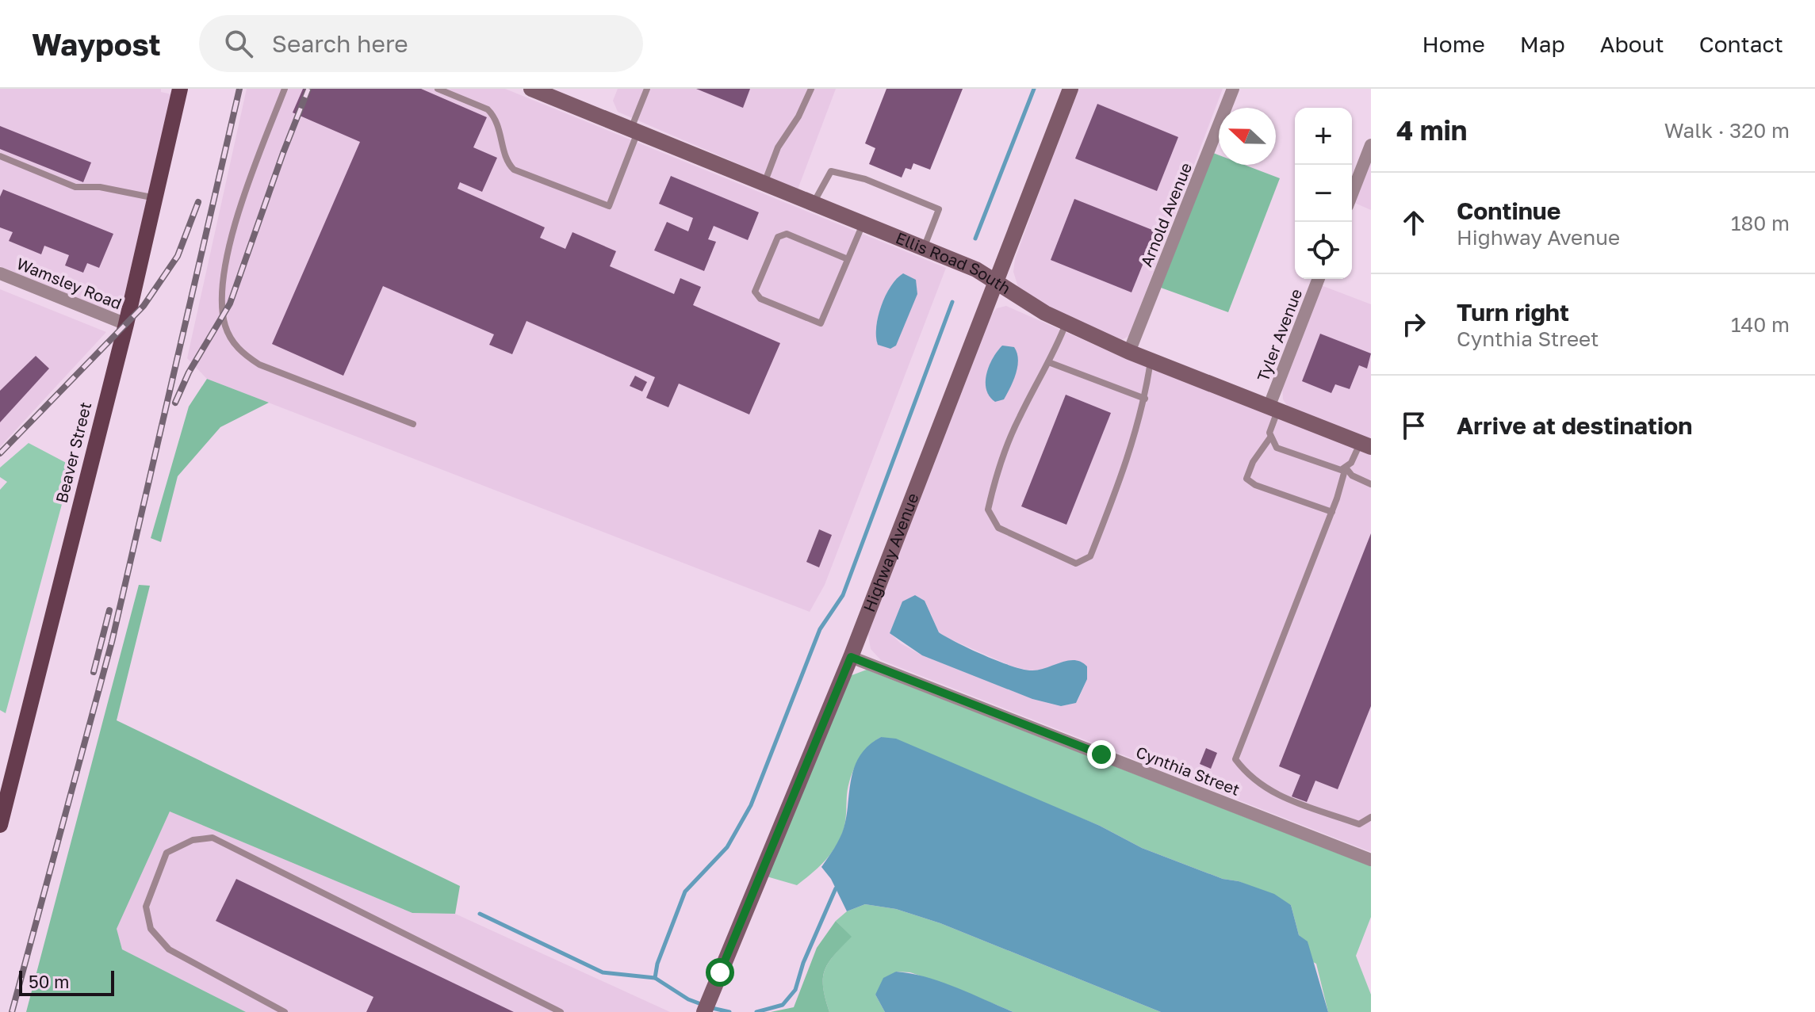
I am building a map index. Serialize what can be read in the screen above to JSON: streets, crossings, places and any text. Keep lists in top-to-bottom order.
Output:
{
  "streets": {
    "main road": ["Beaver Street"],
    "street": [
      "Arnold Avenue",
      "Ellis Road South",
      "Wamsley Road",
      "Tyler Avenue",
      "Highway Avenue",
      "Cynthia Street"
    ]
  },
  "crossings": [
    ["Arnold Avenue", "Ellis Road South"],
    ["Ellis Road South", "Tyler Avenue"],
    ["Ellis Road South", "Highway Avenue"],
    ["Wamsley Road", "Beaver Street"],
    ["Highway Avenue", "Cynthia Street"]
  ],
  "scale_bar": "50 m",
  "north": "left",
  "page": {
    "header": "Waypost",
    "search": "Search here",
    "nav": [
      "Home",
      "Map",
      "About",
      "Contact"
    ],
    "heading": ["4 min", "Walk · 320 m"],
    "map_buttons": ["+", "−"],
    "list": [
      ["Continue", "Highway Avenue", "180 m"],
      ["Turn right", "Cynthia Street", "140 m"],
      "Arrive at destination"
    ],
    "scale": "50 m"
  }
}
